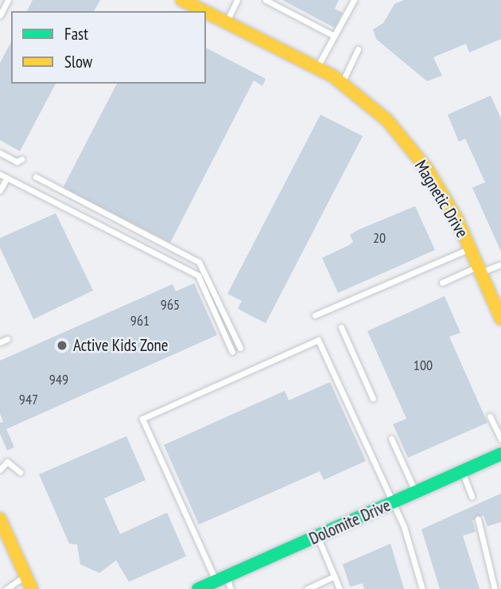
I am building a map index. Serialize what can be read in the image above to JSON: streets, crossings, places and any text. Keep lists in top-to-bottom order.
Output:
{
  "streets": {
    "street": ["Magnetic Drive", "Dolomite Drive"]
  },
  "places": ["Active Kids Zone"],
  "house_numbers": [
    "20",
    "965",
    "961",
    "100",
    "949",
    "947"
  ],
  "legend": ["Fast", "Slow"]
}
